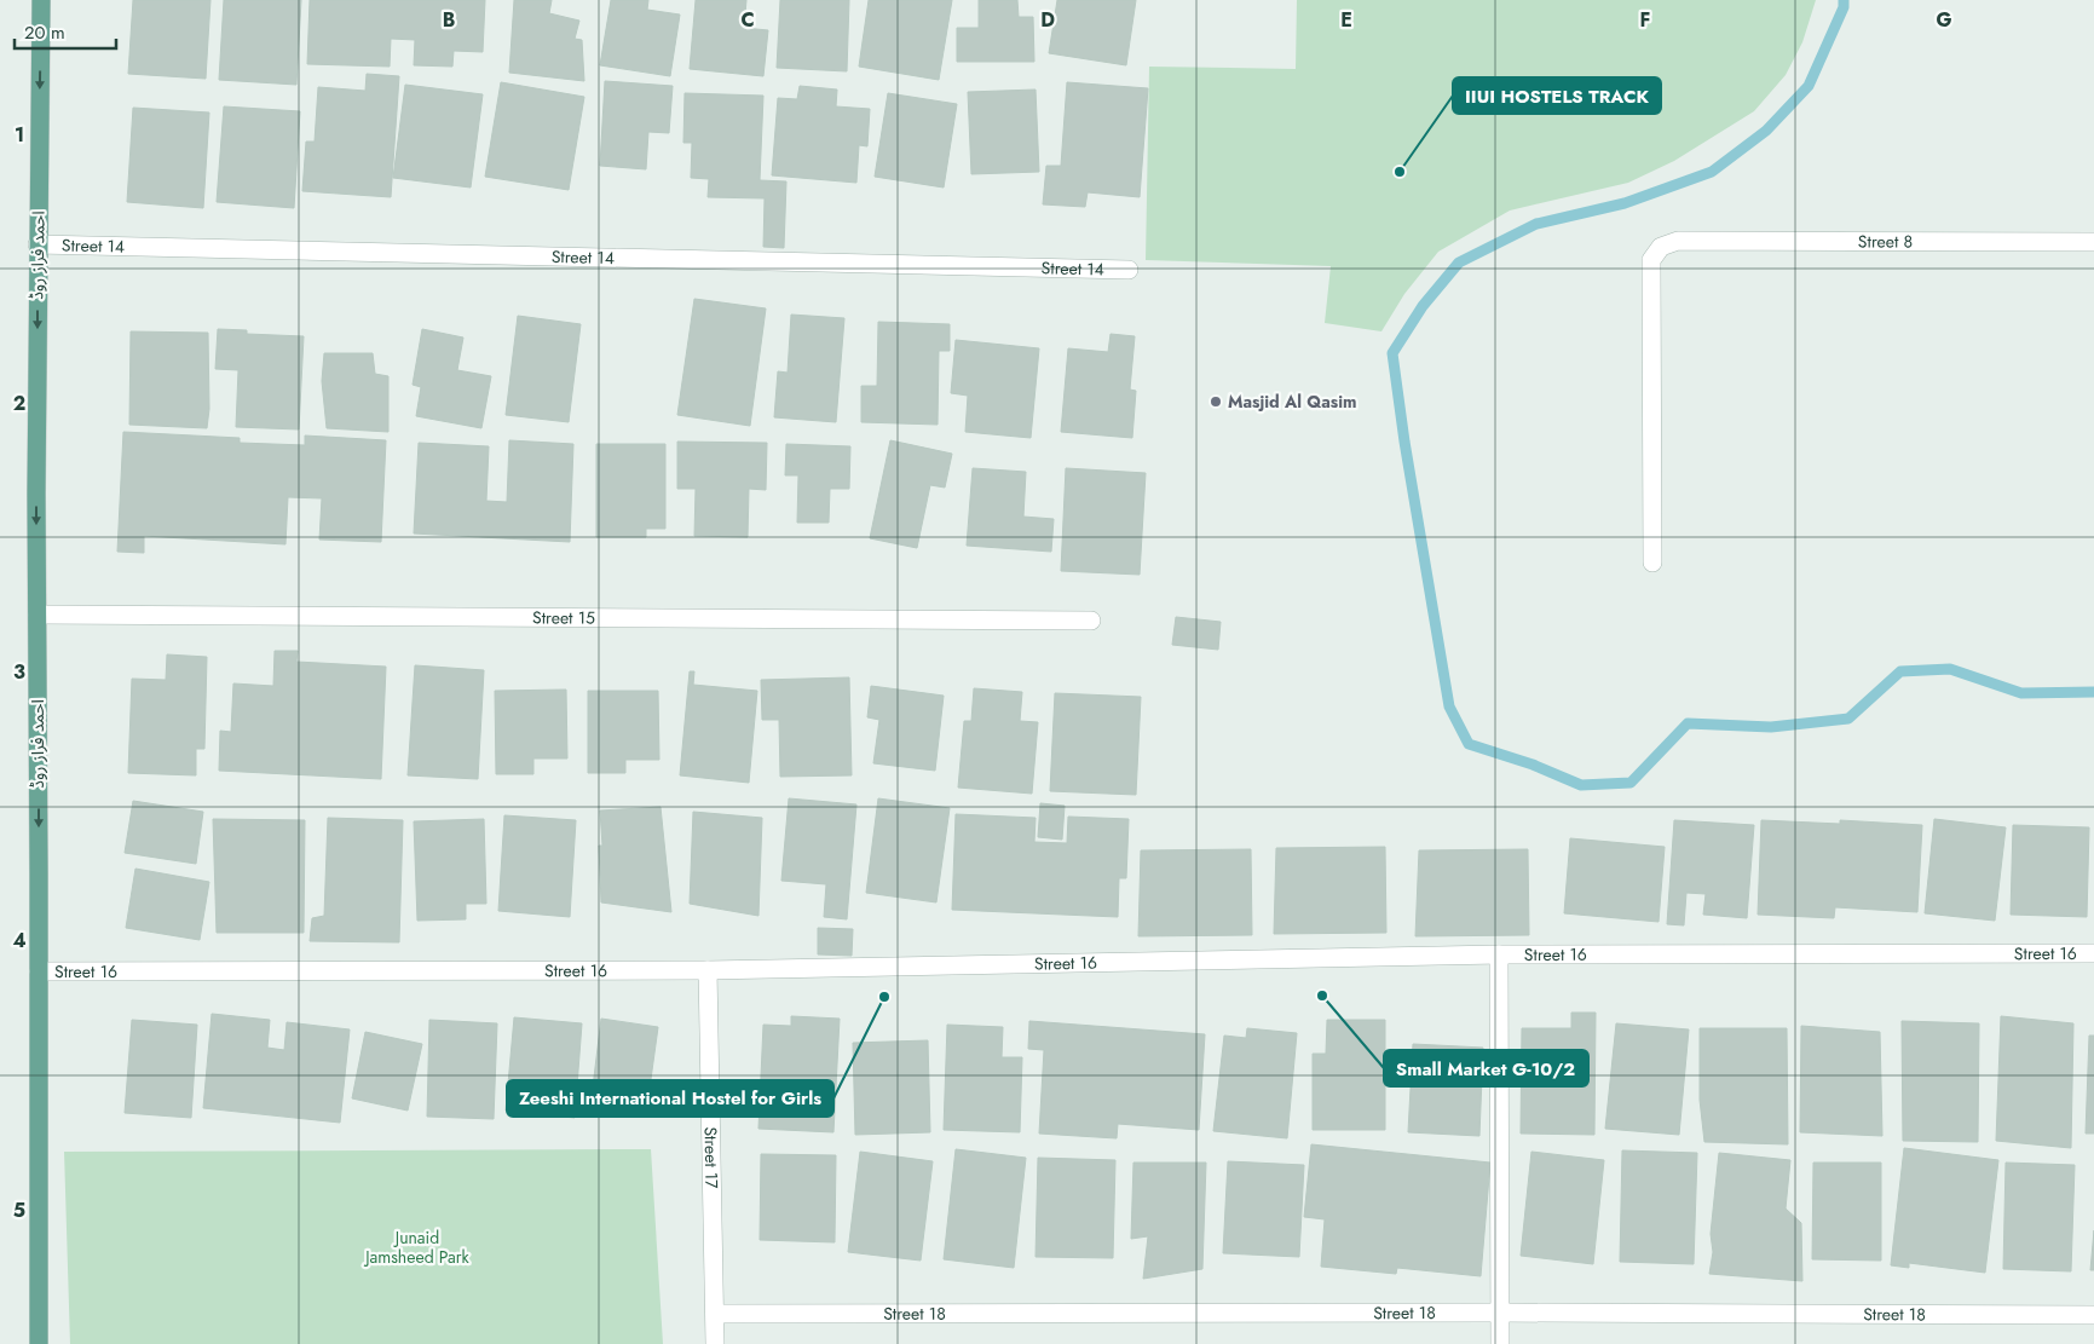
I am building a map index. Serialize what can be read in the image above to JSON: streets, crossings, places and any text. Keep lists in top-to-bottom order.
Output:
{
  "streets": {
    "main road": ["احمد فراز روڈ"],
    "street": [
      "Street 8",
      "Street 14",
      "Street 15",
      "Street 16",
      "Street 17",
      "Street 18"
    ]
  },
  "crossings": [
    ["Street 14", "احمد فراز روڈ"],
    ["احمد فراز روڈ", "Street 15"],
    ["احمد فراز روڈ", "Street 16"],
    ["Street 16", "Street 17"],
    ["Street 17", "Street 18"]
  ],
  "one_way": ["احمد فراز روڈ"],
  "parks": ["Junaid Jamsheed Park"],
  "places": [
    "IIUI HOSTELS TRACK",
    "Masjid Al Qasim",
    "Small Market G-10/2",
    "Zeeshi International Hostel for Girls"
  ],
  "scale_bar": "20 m",
  "grid": {
    "columns": [
      "B",
      "C",
      "D",
      "E",
      "F",
      "G"
    ],
    "rows": [
      "1",
      "2",
      "3",
      "4",
      "5"
    ]
  }
}
